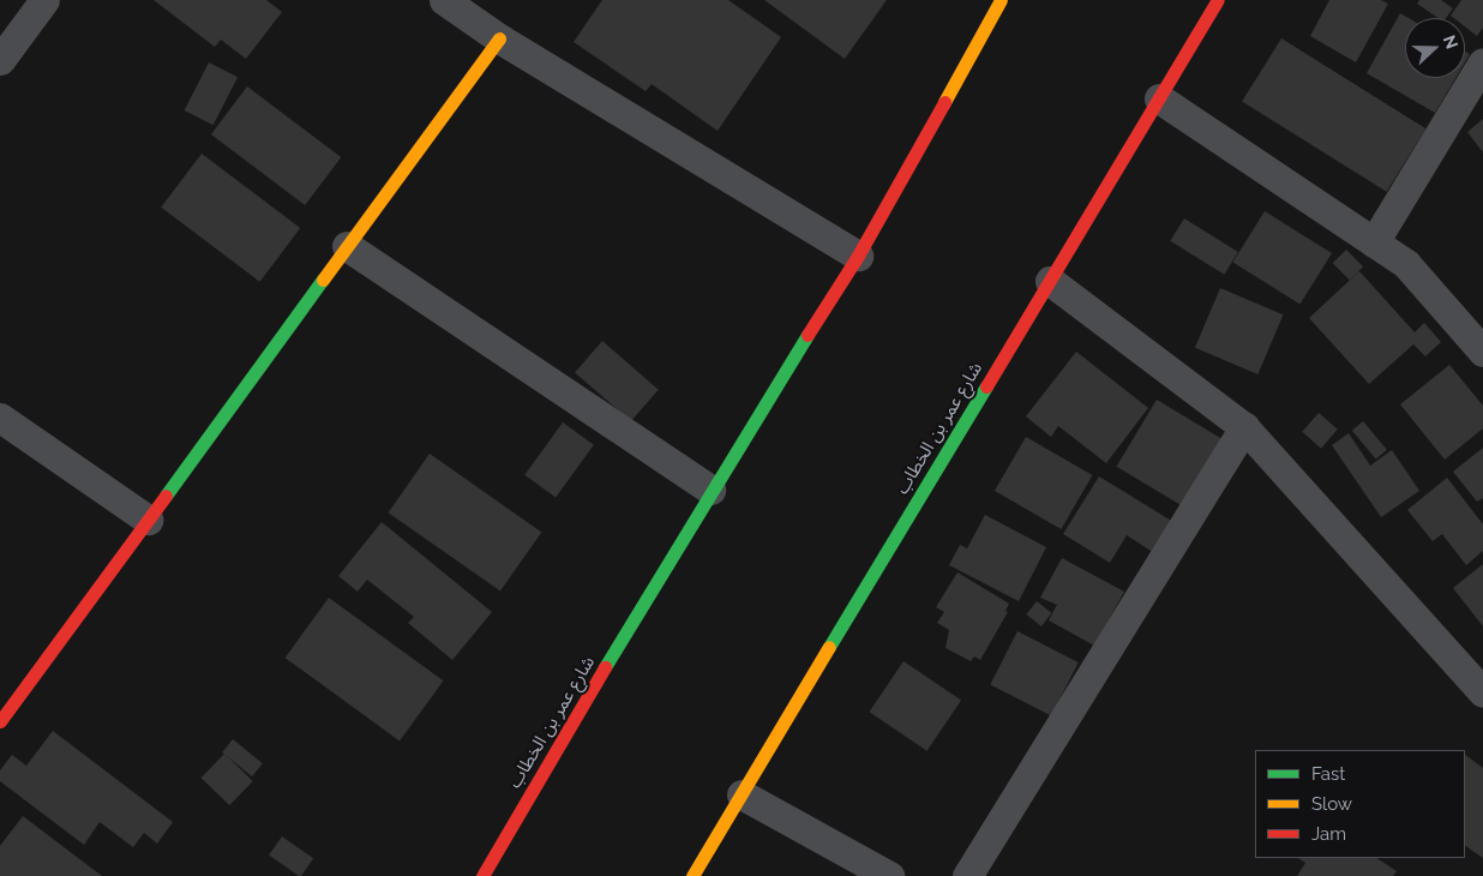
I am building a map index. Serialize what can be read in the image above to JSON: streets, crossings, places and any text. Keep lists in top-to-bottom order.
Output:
{
  "streets": {
    "main road": ["شارع عمر بن الخطاب"]
  },
  "legend": ["Fast", "Slow", "Jam"],
  "north": "right"
}
